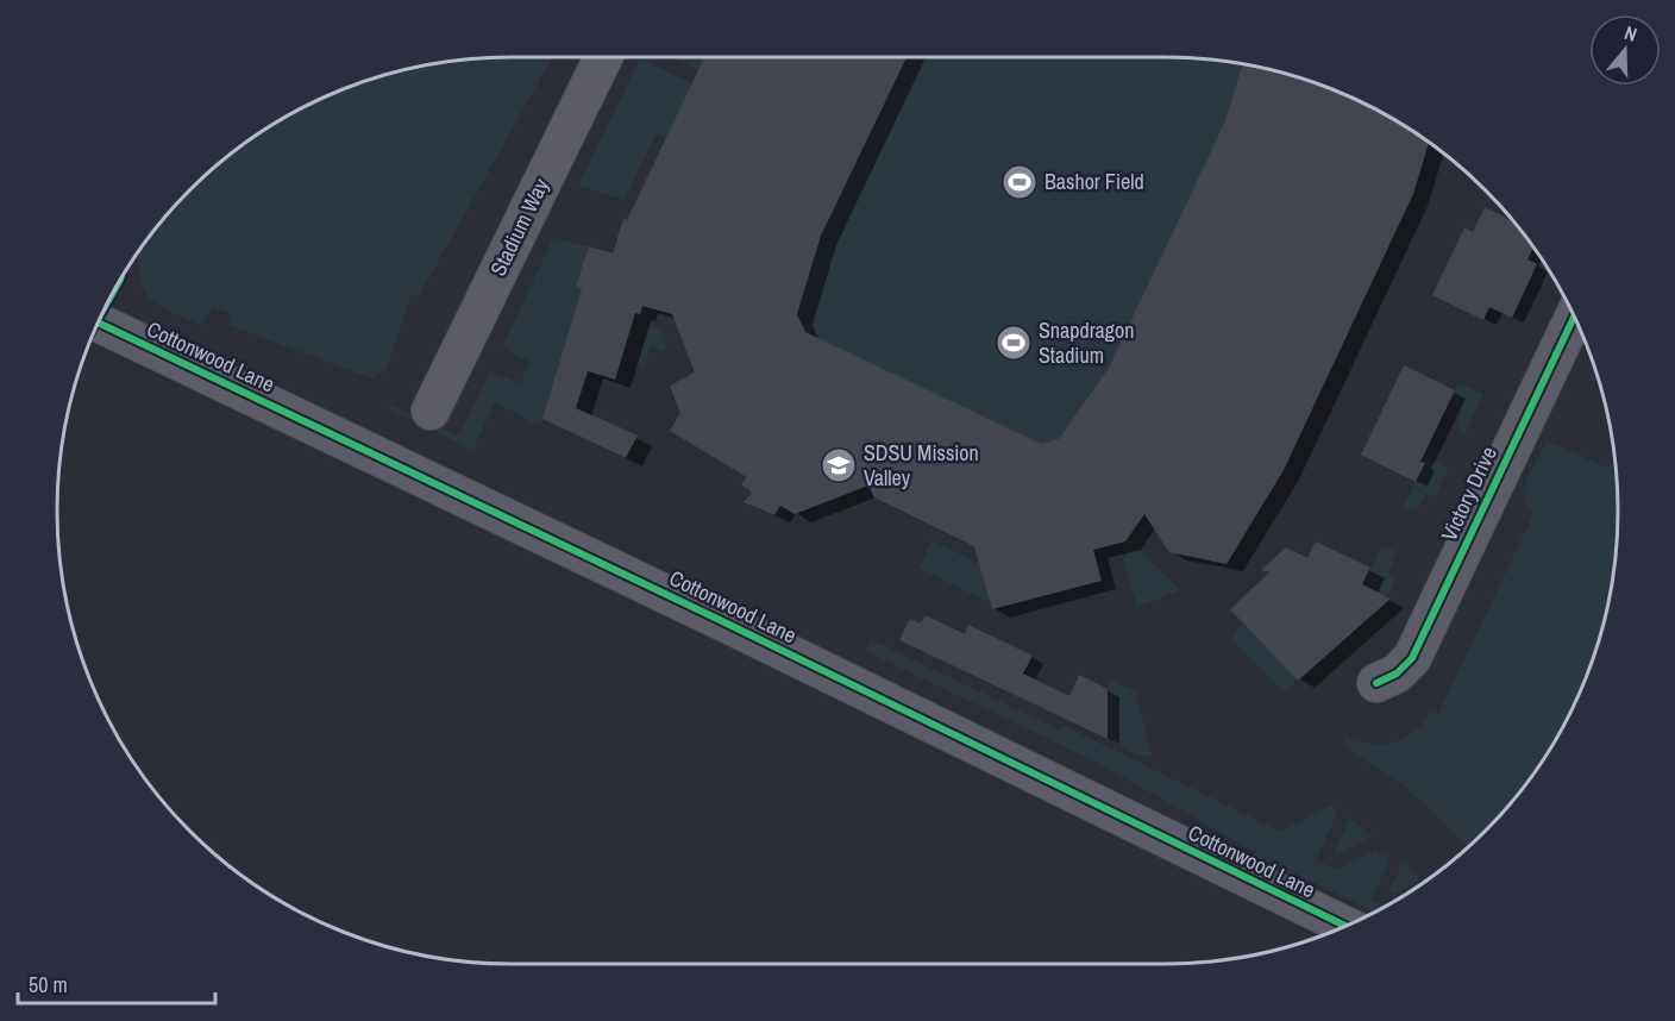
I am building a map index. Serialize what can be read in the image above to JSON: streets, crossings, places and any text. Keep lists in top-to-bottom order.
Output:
{
  "streets": {
    "street": ["Stadium Way", "Cottonwood Lane", "Victory Drive"]
  },
  "places": {
    "sports": ["Bashor Field", "Snapdragon Stadium"],
    "school or university": ["SDSU Mission Valley"]
  },
  "scale_bar": "50 m",
  "north": "top"
}
